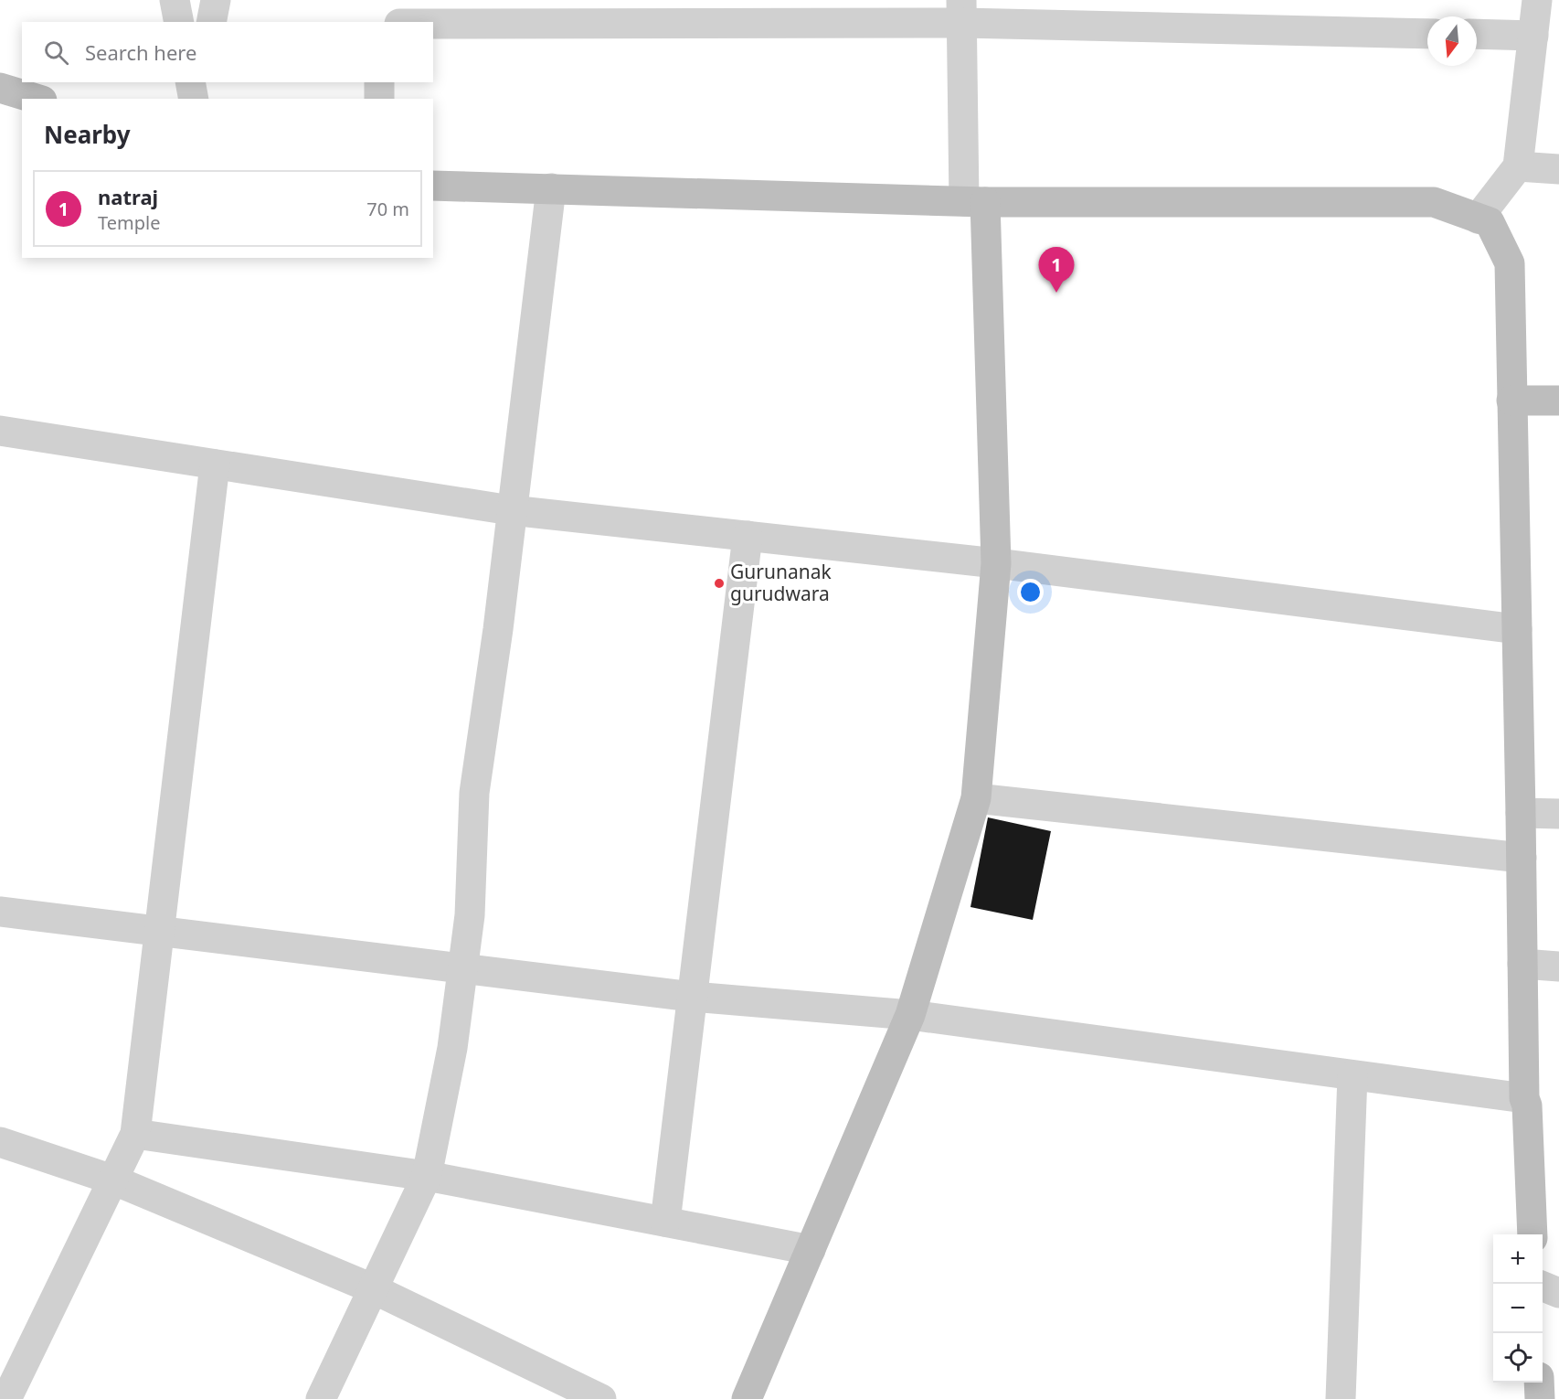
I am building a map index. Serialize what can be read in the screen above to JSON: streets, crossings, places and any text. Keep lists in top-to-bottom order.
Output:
{
  "places": ["Gurunanak gurudwara"],
  "north": "bottom",
  "page": {
    "search": "Search here",
    "heading": "Nearby",
    "list": [
      {
        "mark": "1",
        "name": "natraj",
        "note": "Temple",
        "value": "70 m"
      }
    ],
    "pins": "1",
    "map_buttons": ["+", "−"]
  }
}
